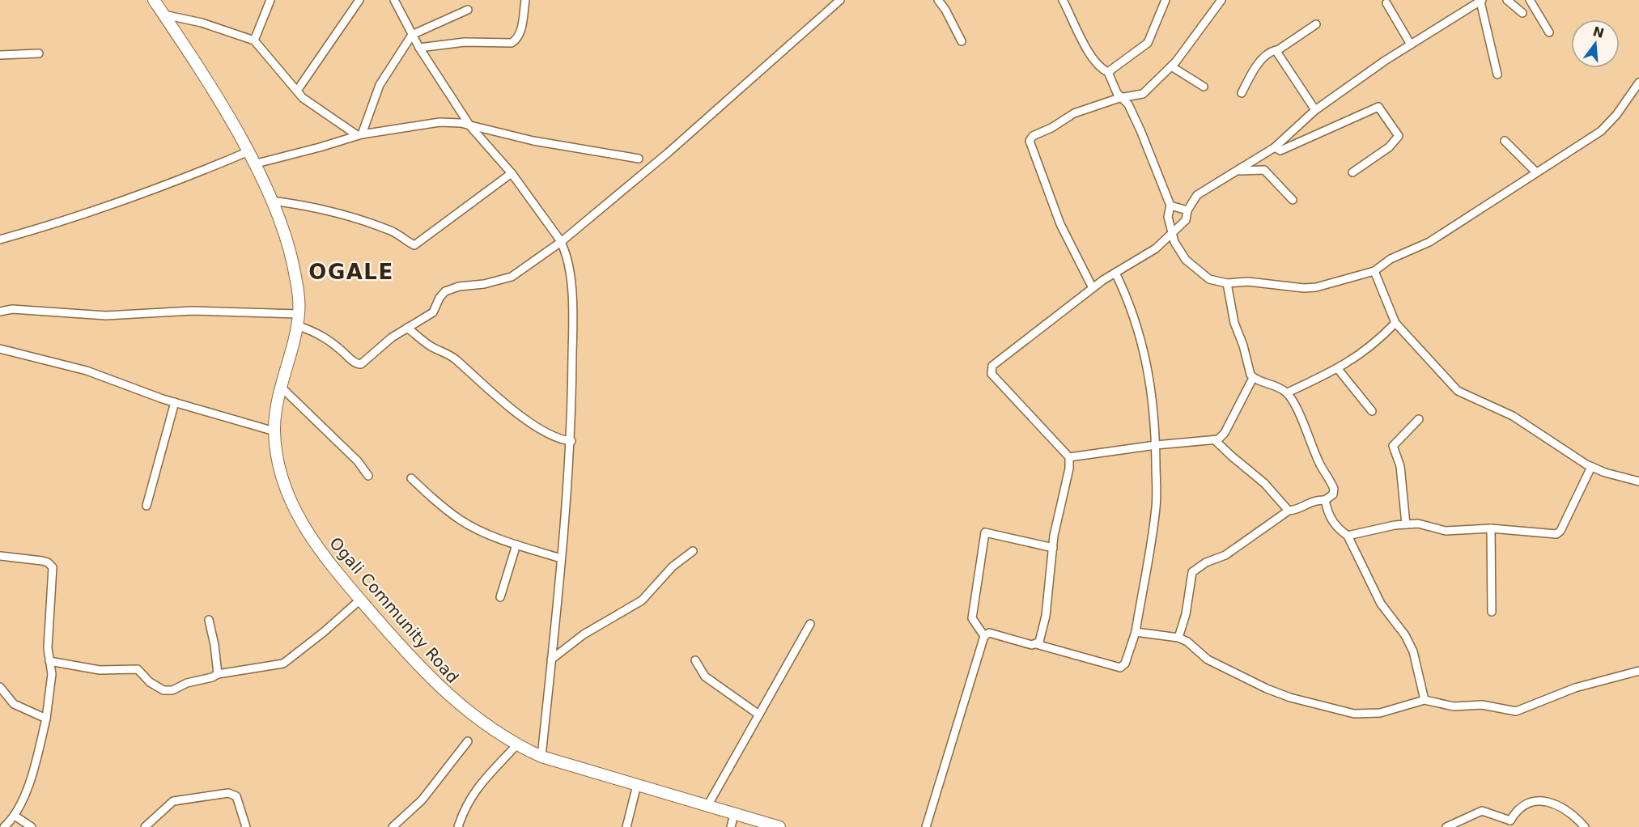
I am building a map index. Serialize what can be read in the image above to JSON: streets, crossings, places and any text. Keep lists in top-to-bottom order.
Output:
{
  "streets": {
    "street": ["Ogali Community Road"]
  },
  "districts": ["OGALE"],
  "north": "top"
}
